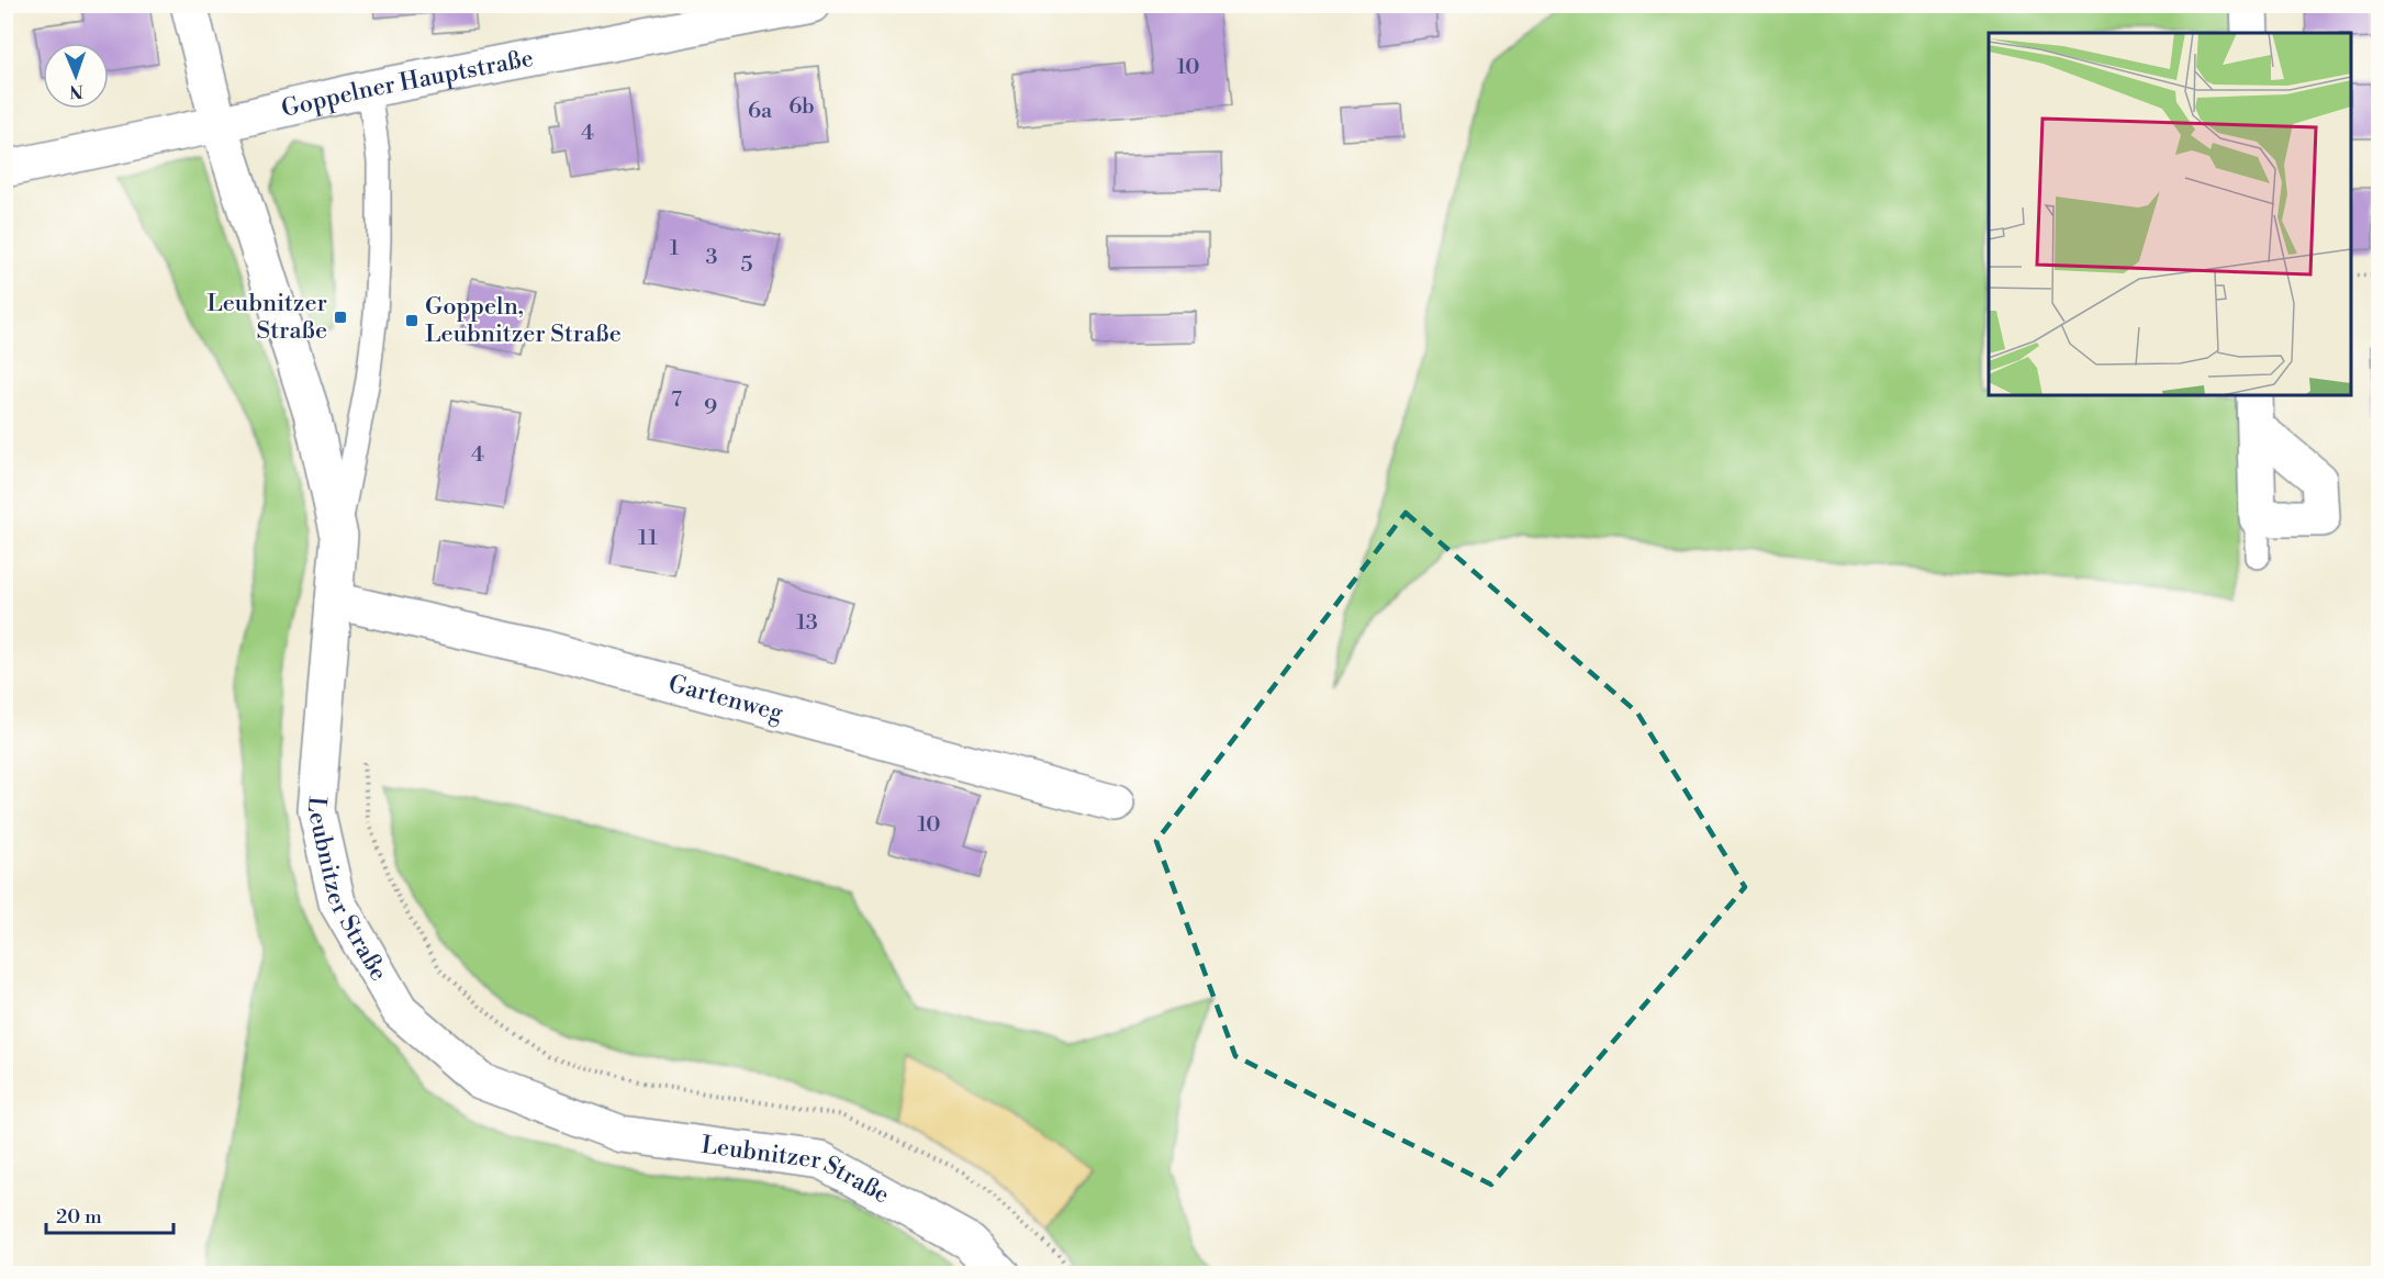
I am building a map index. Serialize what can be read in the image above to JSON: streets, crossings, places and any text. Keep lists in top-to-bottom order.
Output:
{
  "streets": {
    "street": ["Goppelner Hauptstraße", "Gartenweg", "Leubnitzer Straße"]
  },
  "crossings": [
    ["Goppelner Hauptstraße", "Leubnitzer Straße"],
    ["Gartenweg", "Leubnitzer Straße"]
  ],
  "places": {
    "transit": ["Leubnitzer Straße", "Goppeln, Leubnitzer Straße"]
  },
  "house_numbers": [
    "10",
    "6b",
    "6a",
    "4",
    "1",
    "3",
    "5",
    "7",
    "9",
    "4",
    "11",
    "13",
    "10"
  ],
  "scale_bar": "20 m",
  "north": "bottom"
}
